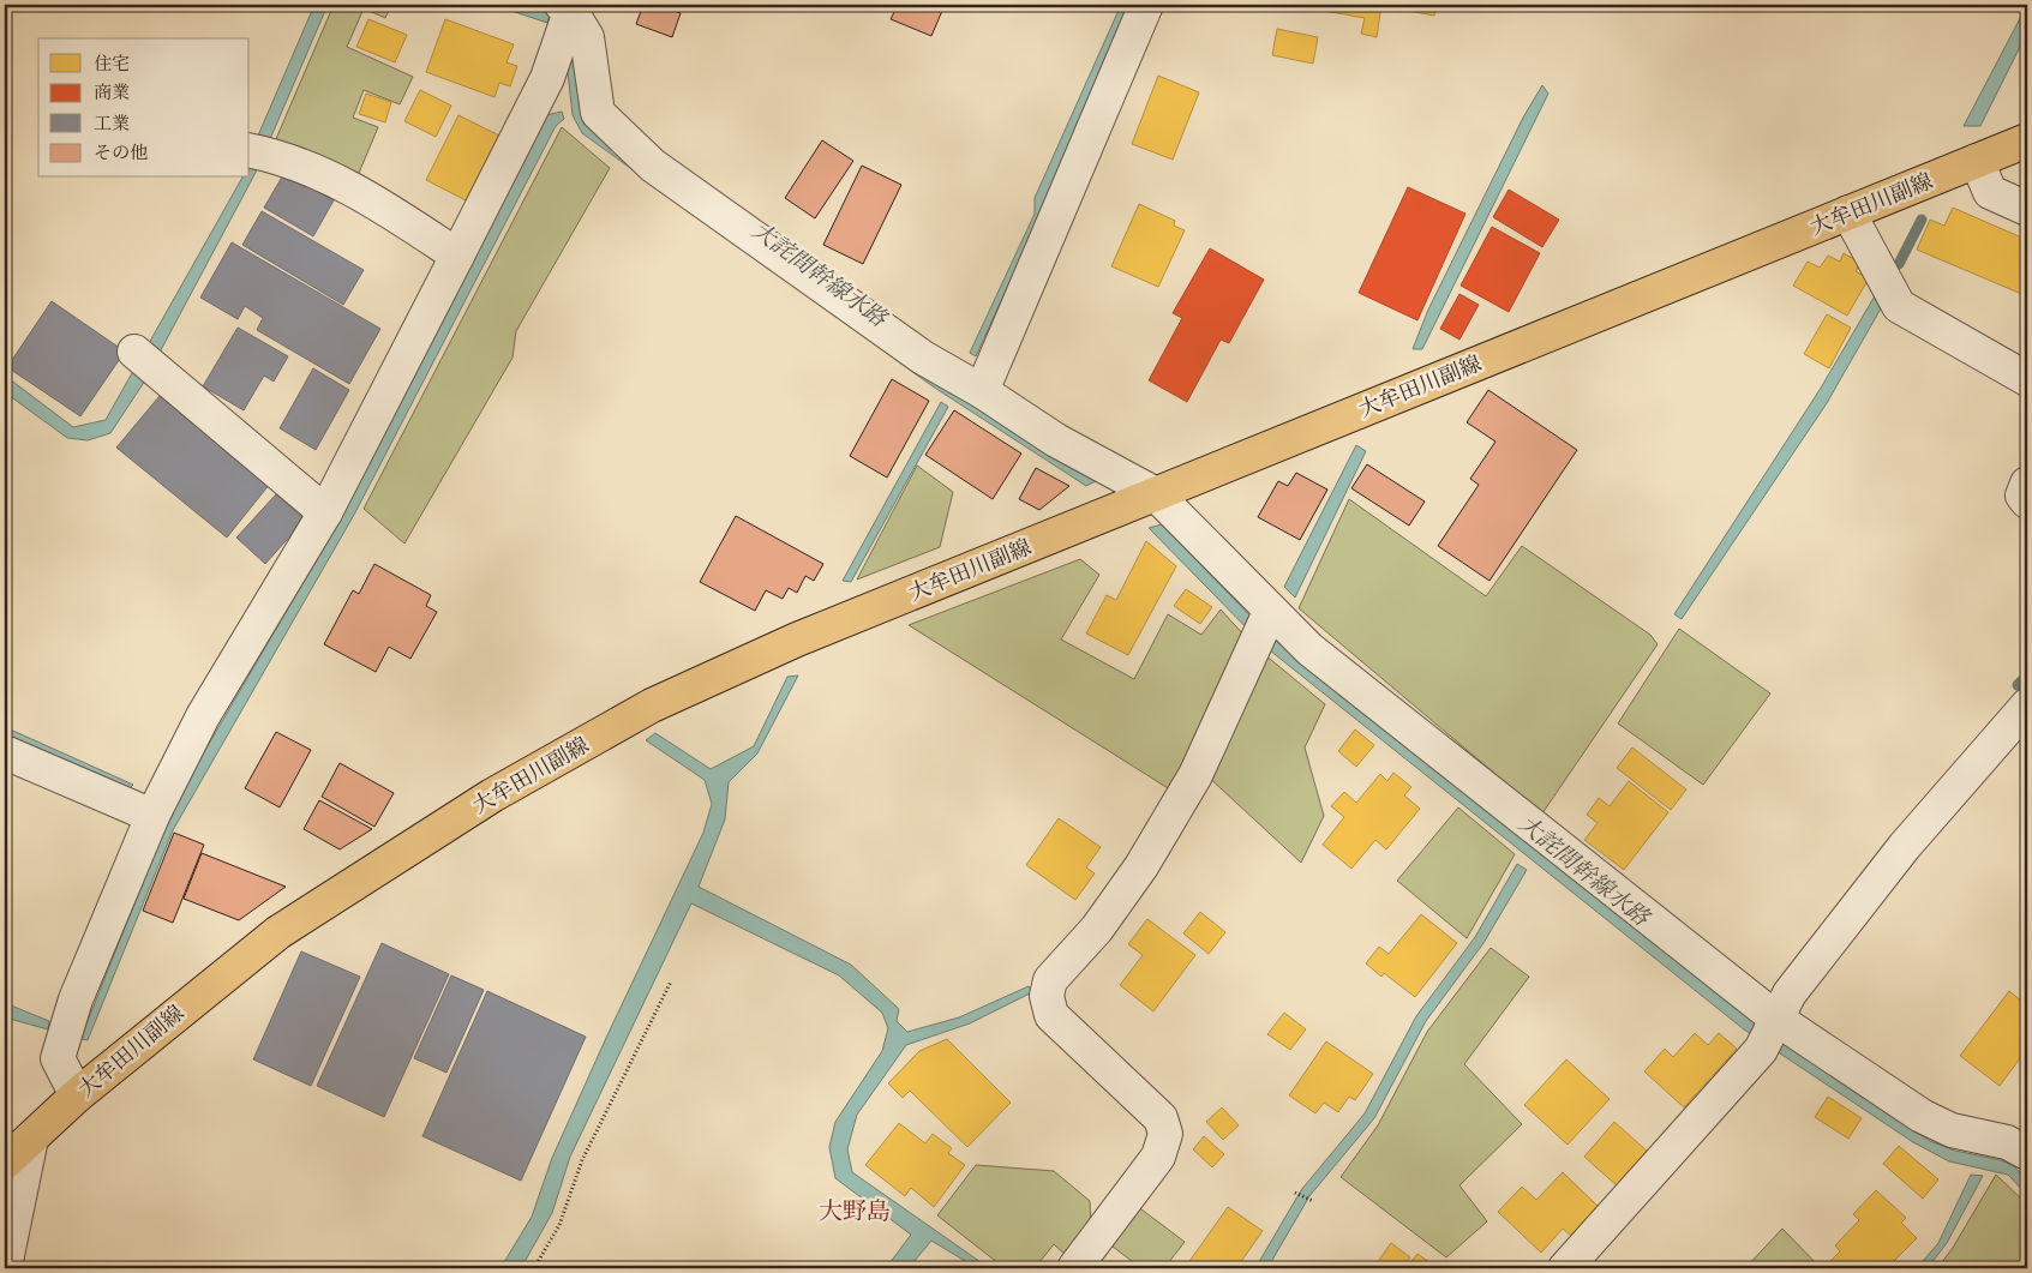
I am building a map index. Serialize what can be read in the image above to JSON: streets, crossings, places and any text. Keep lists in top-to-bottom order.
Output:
{
  "streets": {
    "main road": ["大牟田川副線"]
  },
  "districts": ["大野島"],
  "water": ["大詫間幹線水路"],
  "legend": [
    "住宅",
    "商業",
    "工業",
    "その他"
  ]
}
